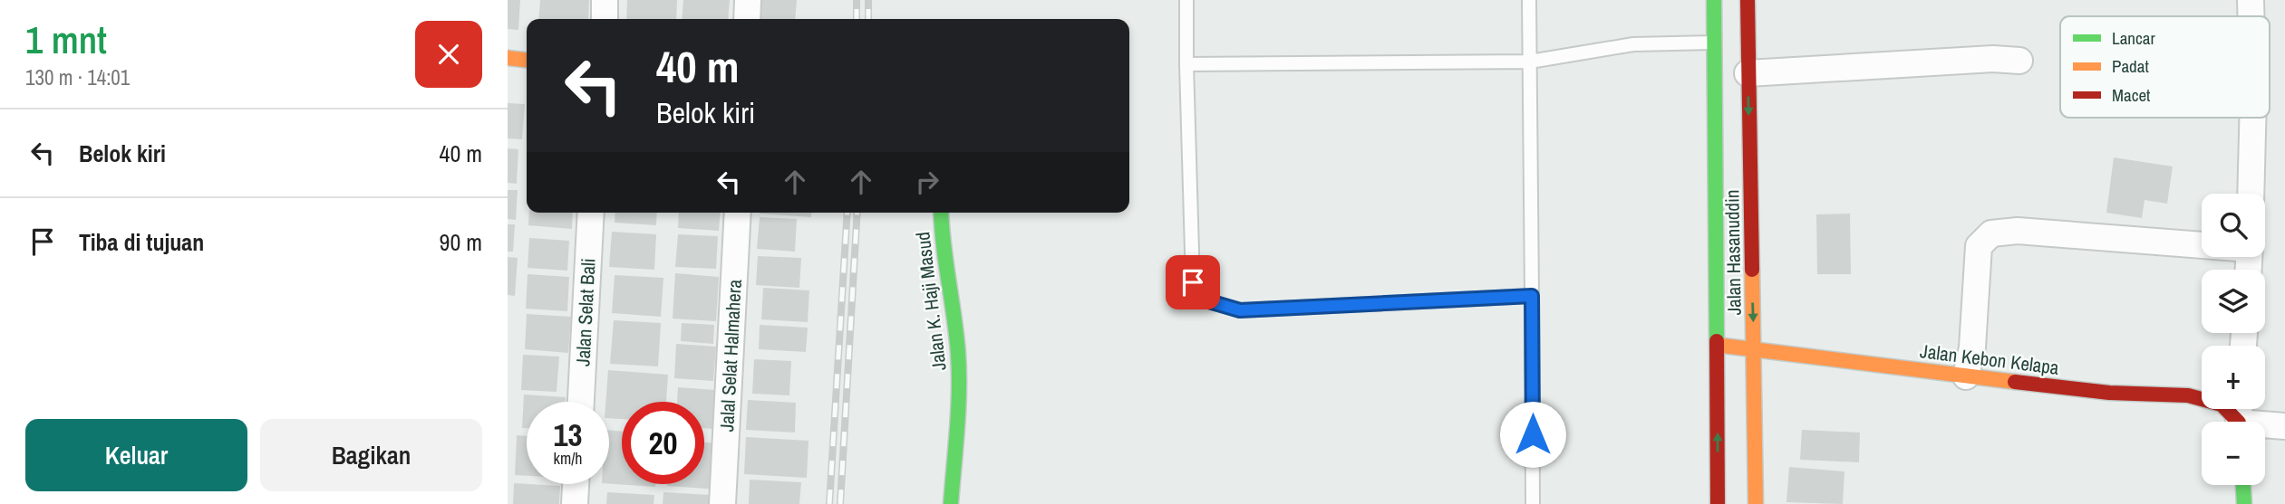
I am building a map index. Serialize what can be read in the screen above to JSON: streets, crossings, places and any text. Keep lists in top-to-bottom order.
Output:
{
  "streets": {
    "main road": ["Jalan Hasanuddin", "Jalan K. Haji Masud", "Jalan Kebon Kelapa"],
    "street": ["Jalan Selat Bali", "Jalal Selat Halmahera"]
  },
  "crossings": [
    ["Jalan Hasanuddin", "Jalan Kebon Kelapa"]
  ],
  "legend": ["Lancar", "Padat", "Macet"],
  "page": {
    "heading": ["1 mnt", "130 m · 14:01"],
    "turn": ["40 m", "Belok kiri"],
    "list": [
      {
        "name": "Belok kiri",
        "value": "40 m"
      },
      {
        "name": "Tiba di tujuan",
        "value": "90 m"
      }
    ],
    "map_buttons": ["+", "−"],
    "speed": "13 km/h",
    "limit": "20",
    "buttons": ["Keluar", "Bagikan"]
  }
}
